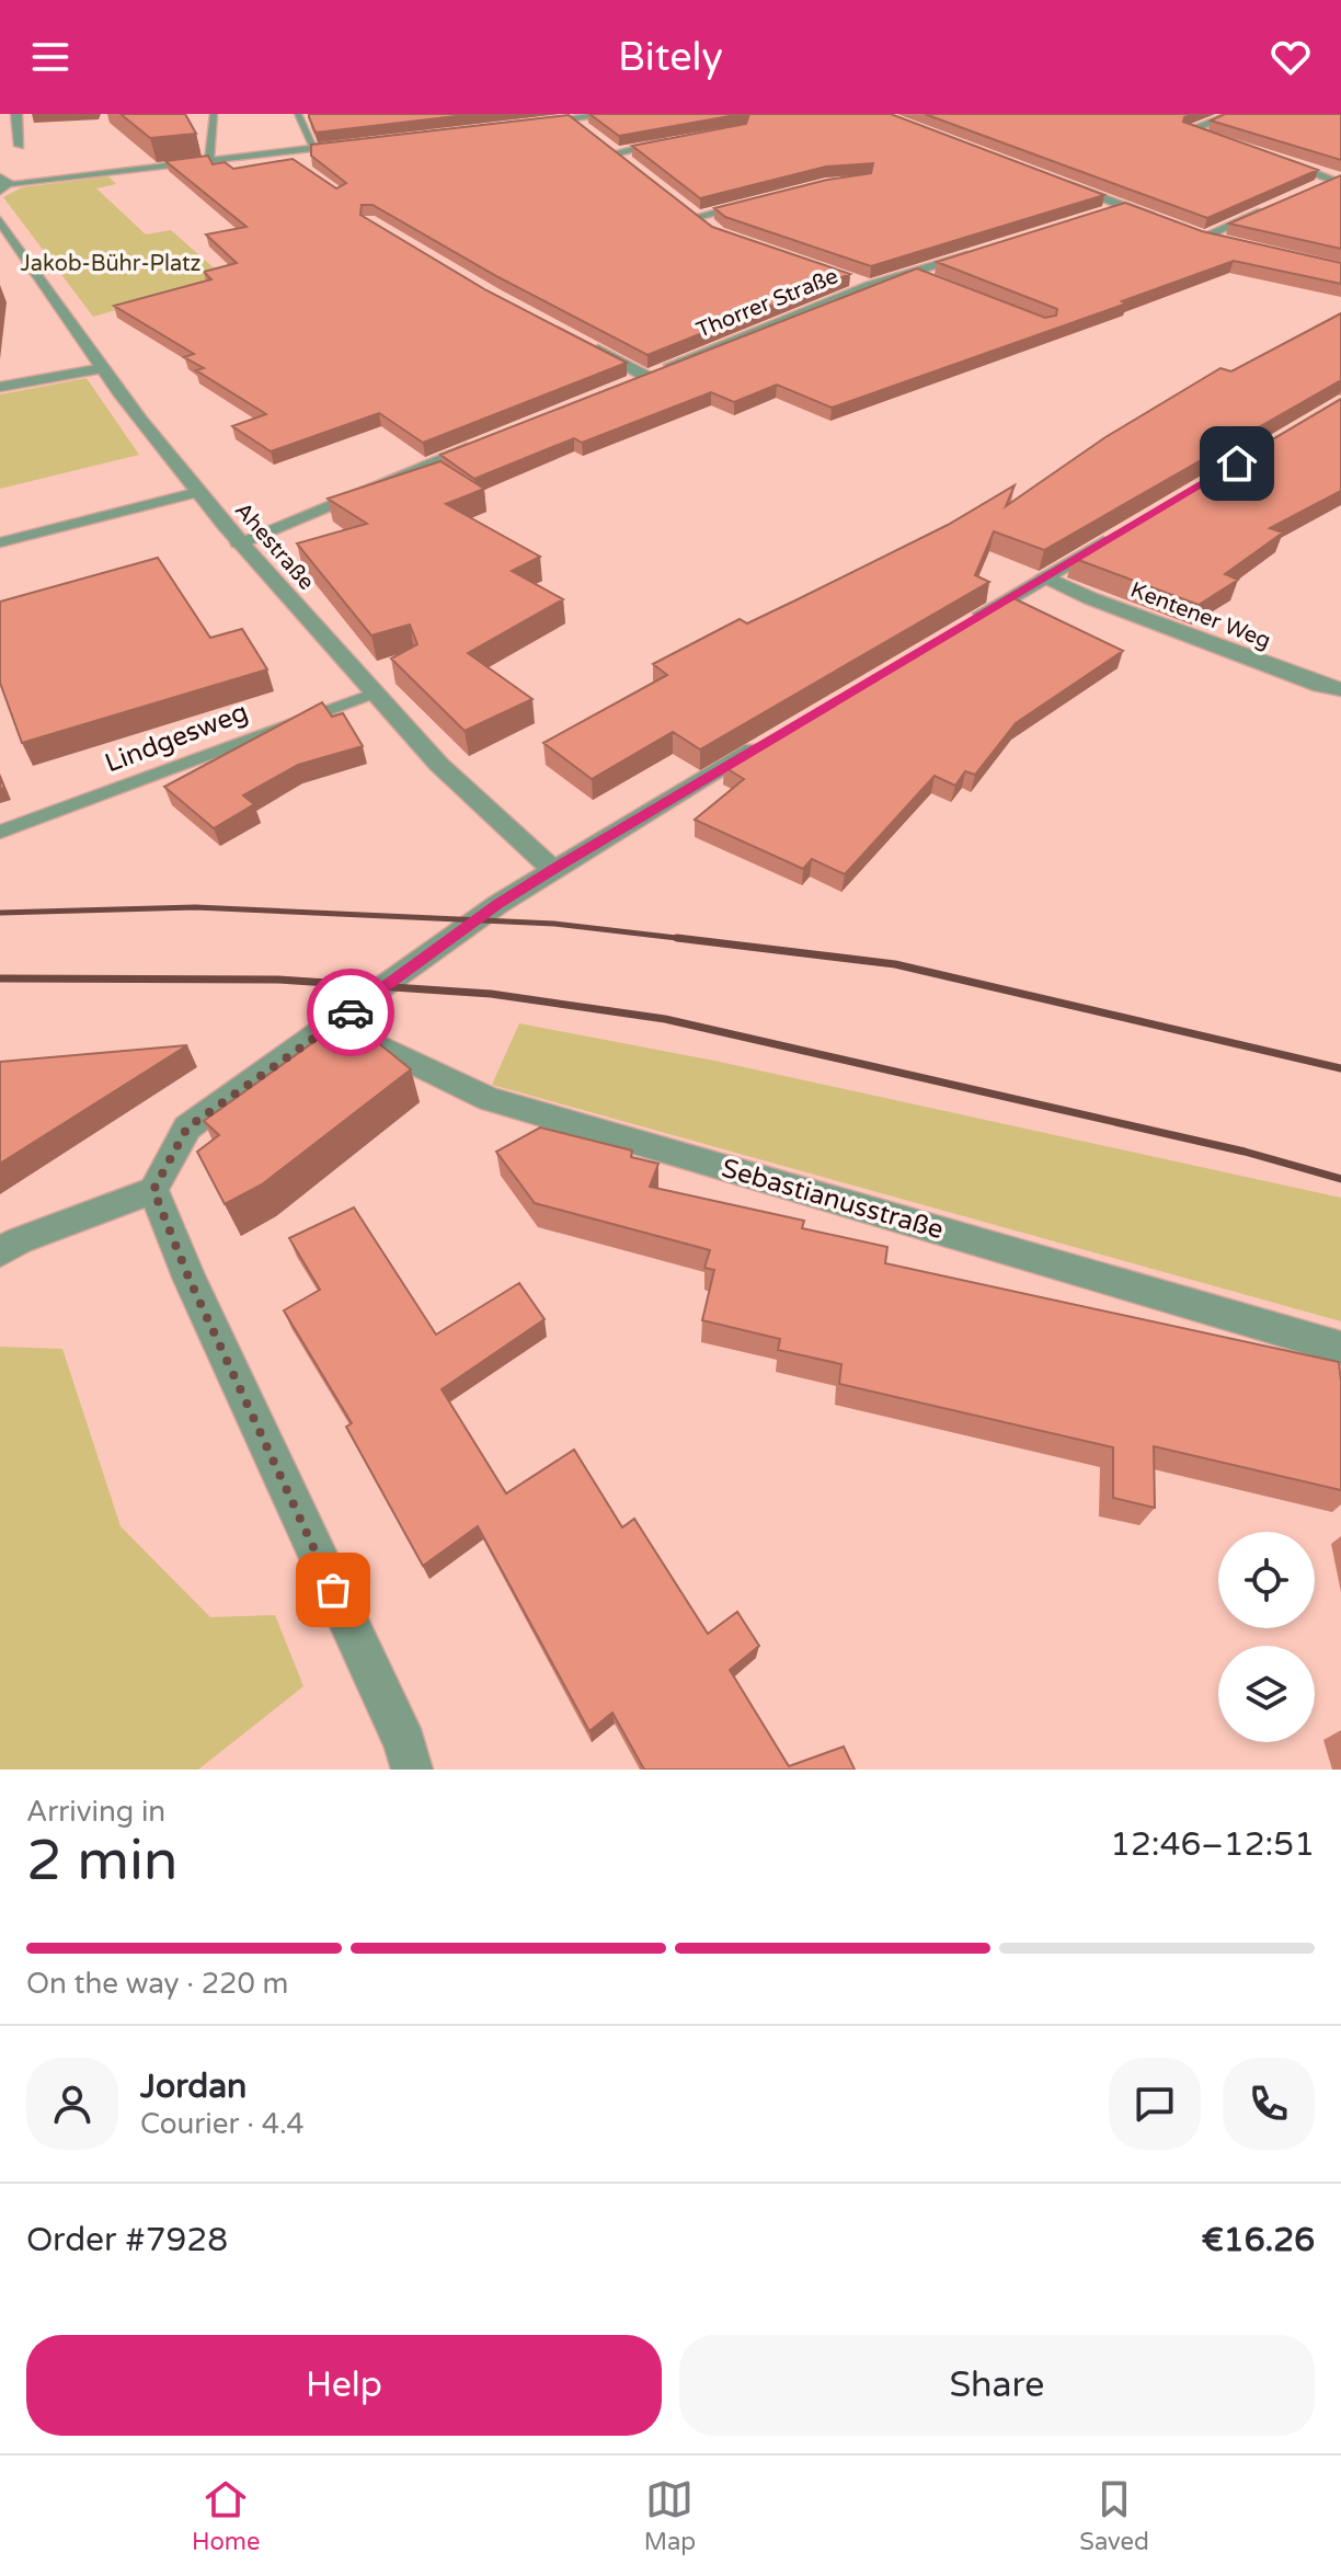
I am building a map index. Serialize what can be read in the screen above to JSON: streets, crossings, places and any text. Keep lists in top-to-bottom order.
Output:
{
  "streets": {
    "street": [
      "Thorrer Straße",
      "Ahestraße",
      "Kentener Weg",
      "Sebastianusstraße"
    ],
    "lane": ["Lindgesweg"]
  },
  "crossings": [
    ["Ahestraße", "Lindgesweg"]
  ],
  "parks": ["Jakob-Bühr-Platz"],
  "page": {
    "header": "Bitely",
    "heading": ["2 min", "Arriving in", "12:46–12:51"],
    "panel": [
      "Jordan",
      "Courier · 4.4",
      "Order #7928",
      "€16.26"
    ],
    "bar": "On the way · 220 m",
    "buttons": ["Help", "Share"],
    "tabs": ["Home", "Map", "Saved"]
  }
}
